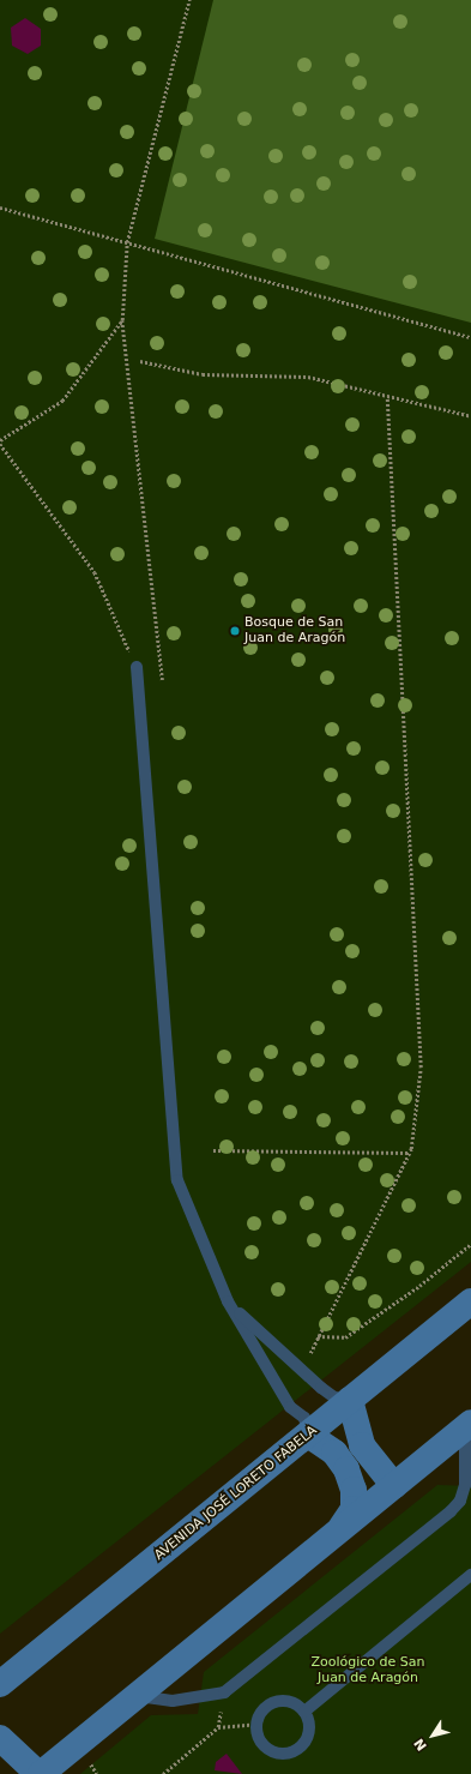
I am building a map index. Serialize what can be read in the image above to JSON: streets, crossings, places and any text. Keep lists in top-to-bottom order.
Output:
{
  "streets": {
    "main road": ["AVENIDA JOSÉ LORETO FABELA"]
  },
  "parks": ["Zoológico de San Juan de Aragón"],
  "places": ["Bosque de San Juan de Aragón"],
  "north": "bottom left"
}
